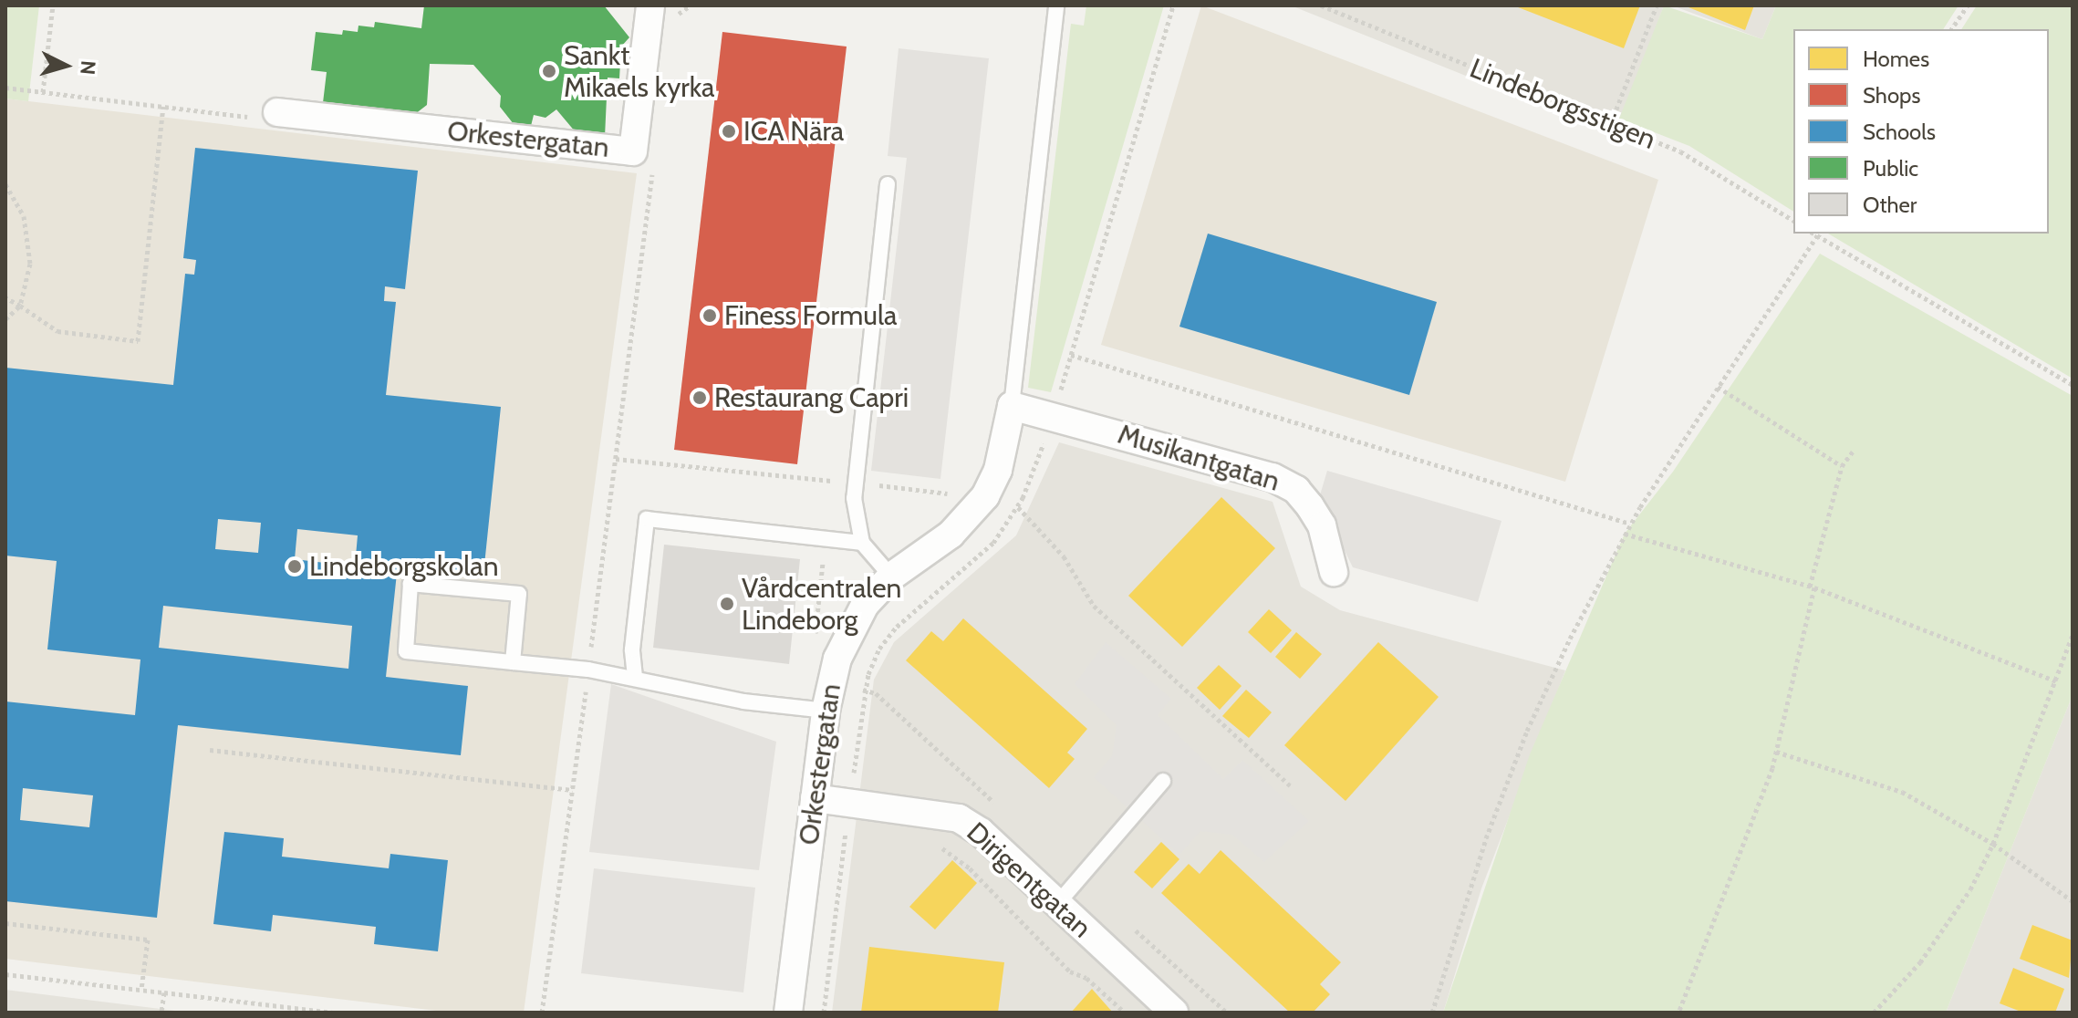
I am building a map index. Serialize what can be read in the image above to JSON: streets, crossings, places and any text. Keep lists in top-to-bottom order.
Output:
{
  "streets": {
    "street": ["Orkestergatan", "Musikantgatan", "Dirigentgatan"],
    "path": ["Lindeborgsstigen"]
  },
  "crossings": [
    ["Orkestergatan", "Musikantgatan"],
    ["Orkestergatan", "Dirigentgatan"]
  ],
  "places": [
    "Sankt Mikaels kyrka",
    "ICA Nära",
    "Finess Formula",
    "Restaurang Capri",
    "Lindeborgskolan",
    "Vårdcentralen Lindeborg"
  ],
  "legend": [
    "Homes",
    "Shops",
    "Schools",
    "Public",
    "Other"
  ],
  "north": "right"
}
